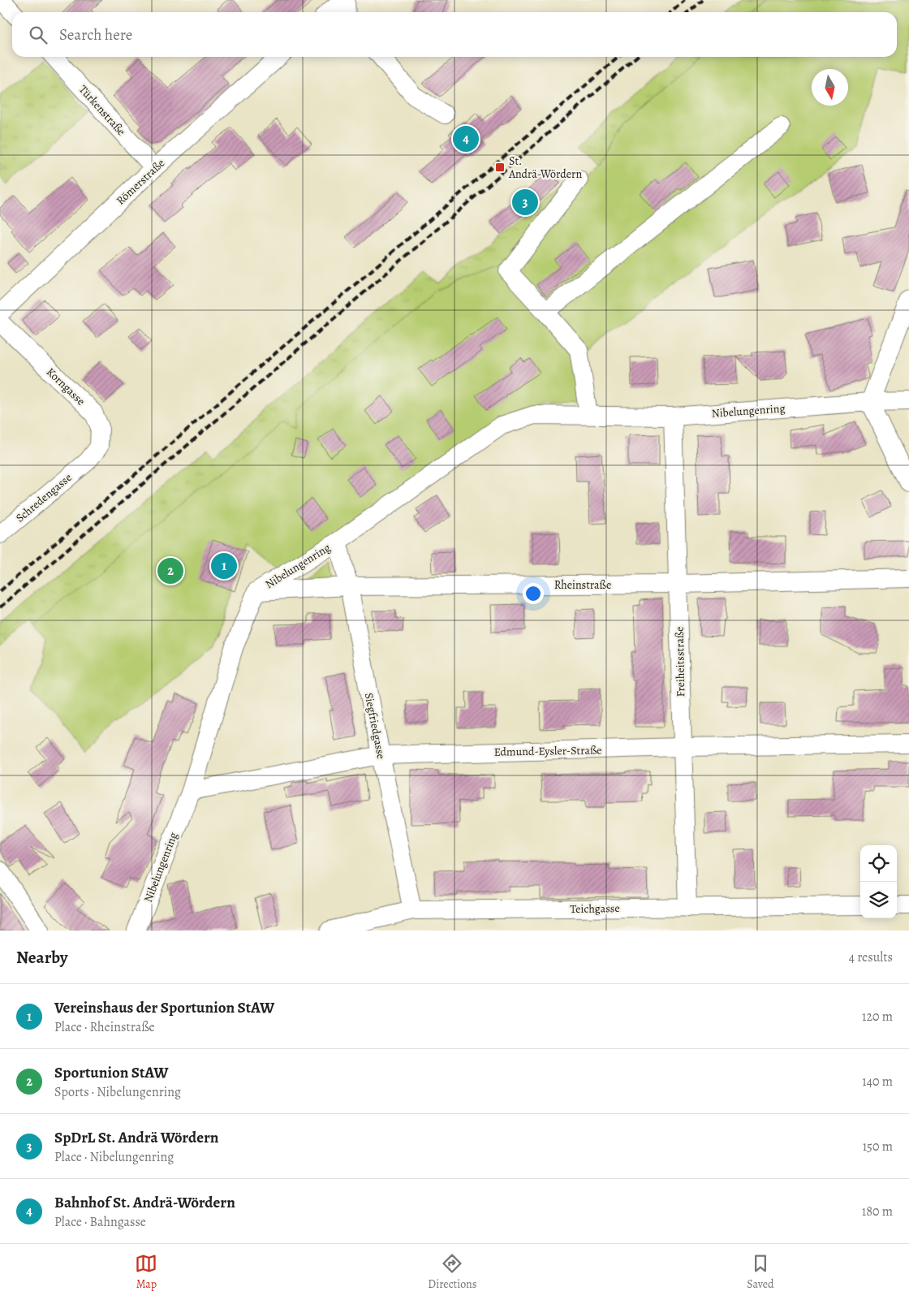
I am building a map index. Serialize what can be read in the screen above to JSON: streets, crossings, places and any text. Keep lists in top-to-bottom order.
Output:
{
  "streets": {
    "street": [
      "Türkenstraße",
      "Römerstraße",
      "Korngasse",
      "Nibelungenring",
      "Schredengasse",
      "Rheinstraße",
      "Freiheitsstraße",
      "Siegfriedgasse",
      "Edmund-Eysler-Straße",
      "Teichgasse"
    ]
  },
  "crossings": [
    ["Türkenstraße", "Römerstraße"],
    ["Korngasse", "Schredengasse"],
    ["Nibelungenring", "Rheinstraße"],
    ["Nibelungenring", "Freiheitsstraße"],
    ["Nibelungenring", "Siegfriedgasse"],
    ["Nibelungenring", "Edmund-Eysler-Straße"],
    ["Rheinstraße", "Freiheitsstraße"],
    ["Rheinstraße", "Siegfriedgasse"],
    ["Freiheitsstraße", "Edmund-Eysler-Straße"],
    ["Freiheitsstraße", "Teichgasse"],
    ["Siegfriedgasse", "Edmund-Eysler-Straße"],
    ["Siegfriedgasse", "Teichgasse"]
  ],
  "places": {
    "transit": ["St. Andrä-Wördern"]
  },
  "north": "bottom",
  "page": {
    "search": "Search here",
    "pins": [
      "4",
      "3",
      "1",
      "2"
    ],
    "heading": ["Nearby", "4 results"],
    "list": [
      {
        "mark": "1",
        "name": "Vereinshaus der Sportunion StAW",
        "note": "Place · Rheinstraße",
        "value": "120 m"
      },
      {
        "mark": "2",
        "name": "Sportunion StAW",
        "note": "Sports · Nibelungenring",
        "value": "140 m"
      },
      {
        "mark": "3",
        "name": "SpDrL St. Andrä Wördern",
        "note": "Place · Nibelungenring",
        "value": "150 m"
      },
      {
        "mark": "4",
        "name": "Bahnhof St. Andrä-Wördern",
        "note": "Place · Bahngasse",
        "value": "180 m"
      }
    ],
    "nav": ["Map", "Directions", "Saved"]
  }
}
